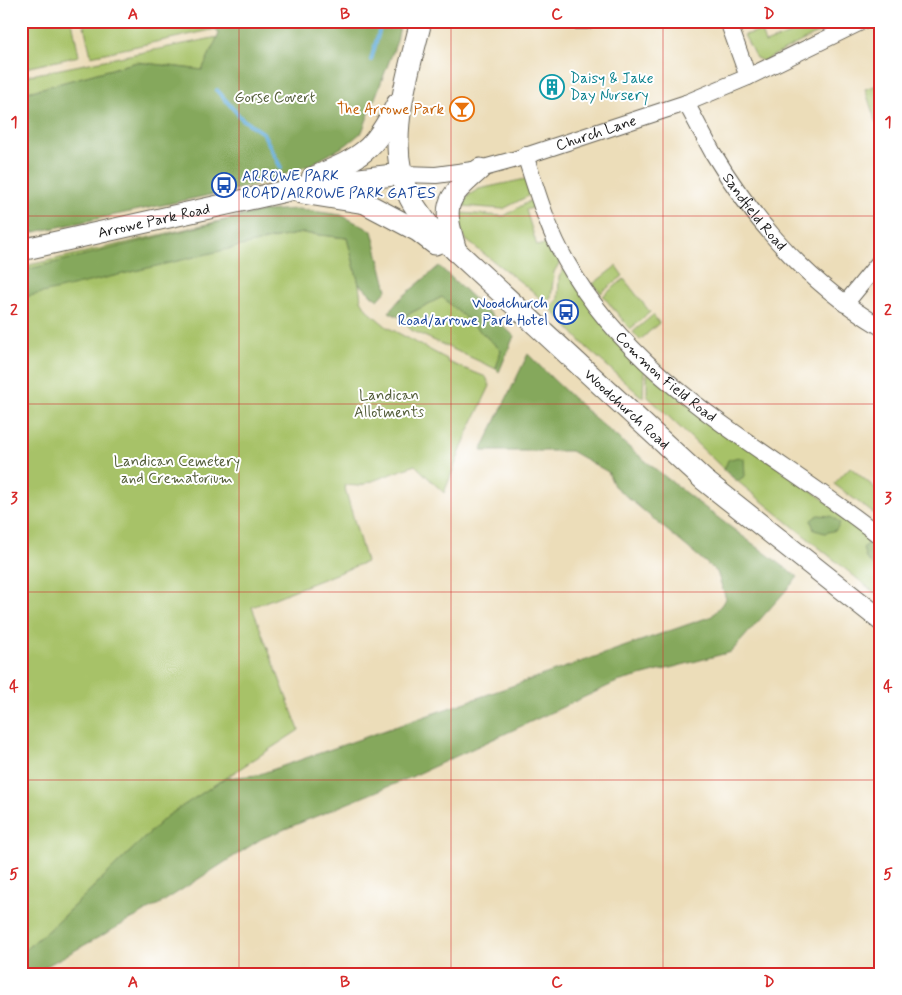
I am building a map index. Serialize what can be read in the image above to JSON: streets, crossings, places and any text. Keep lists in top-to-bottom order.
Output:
{
  "streets": {
    "main road": ["Arrowe Park Road", "Woodchurch Road"],
    "street": ["Church Lane", "Sandfield Road", "Common Field Road"]
  },
  "crossings": [
    ["Church Lane", "Sandfield Road"],
    ["Church Lane", "Arrowe Park Road"],
    ["Church Lane", "Common Field Road"],
    ["Church Lane", "Woodchurch Road"],
    ["Arrowe Park Road", "Woodchurch Road"]
  ],
  "parks": ["Gorse Covert", "Landican Allotments", "Landican Cemetery and Crematorium"],
  "places": {
    "building": ["Daisy & Jake Day Nursery"],
    "bar": ["The Arrowe Park"],
    "bus stop": ["ARROWE PARK ROAD/ARROWE PARK GATES", "Woodchurch Road/arrowe Park Hotel"]
  },
  "grid": {
    "columns": [
      "A",
      "B",
      "C",
      "D"
    ],
    "rows": [
      "1",
      "2",
      "3",
      "4",
      "5"
    ]
  }
}
